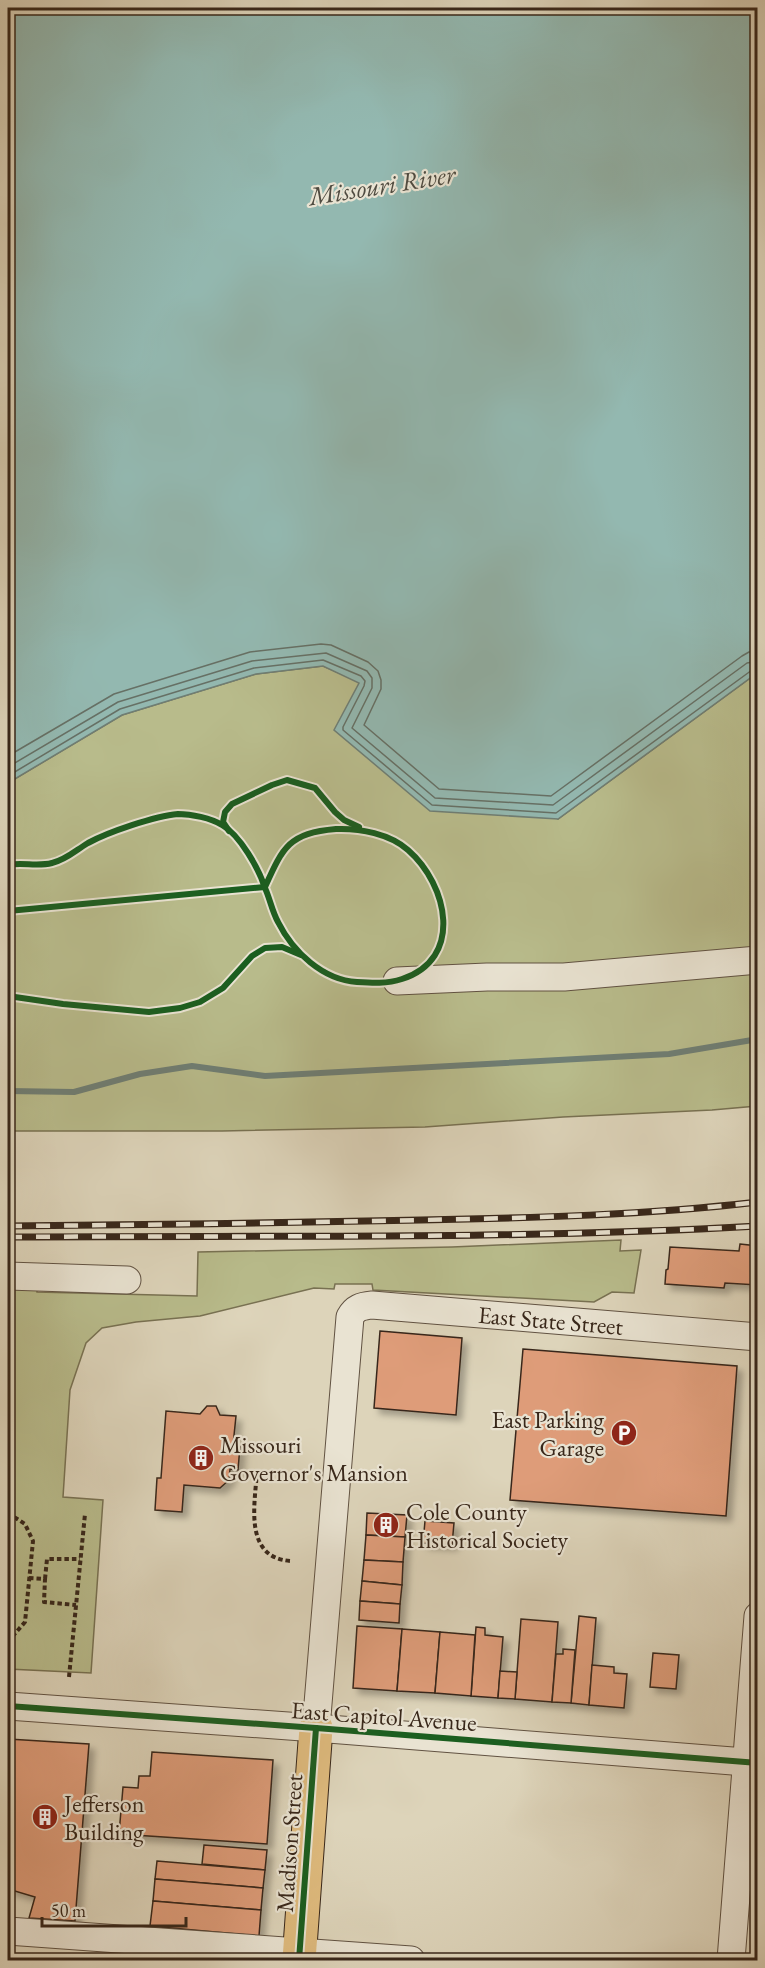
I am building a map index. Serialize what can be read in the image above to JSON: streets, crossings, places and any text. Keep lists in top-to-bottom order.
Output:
{
  "streets": {
    "main road": ["Madison Street"],
    "street": ["East State Street", "East Capitol Avenue"]
  },
  "crossings": [
    ["East State Street", "Madison Street"],
    ["East Capitol Avenue", "Madison Street"]
  ],
  "water": ["Missouri River"],
  "places": {
    "parking": ["East Parking Garage"],
    "building": ["Missouri Governor's Mansion", "Cole County Historical Society", "Jefferson Building"]
  },
  "scale_bar": "50 m"
}
